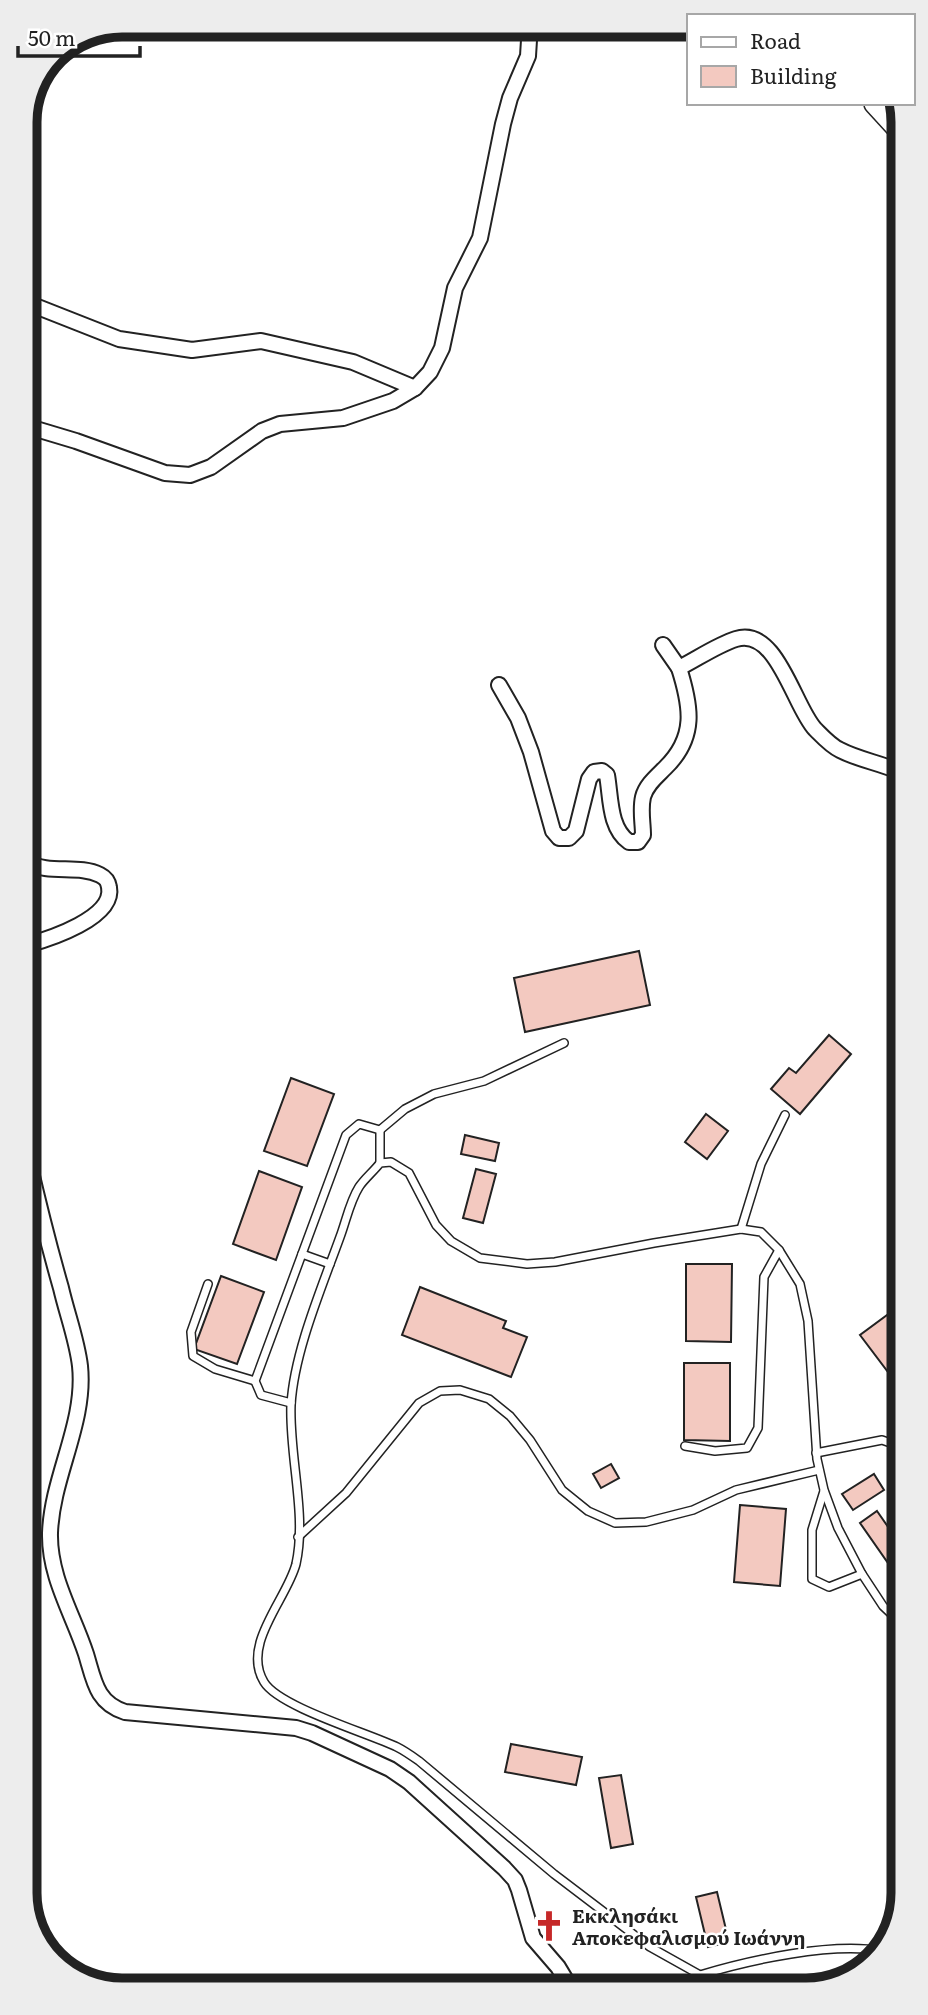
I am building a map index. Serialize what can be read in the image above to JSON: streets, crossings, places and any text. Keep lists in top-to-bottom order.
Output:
{
  "places": {
    "church": ["Εκκλησάκι Αποκεφαλισμού Ιωάννη"]
  },
  "legend": ["Road", "Building"],
  "scale_bar": "50 m"
}
